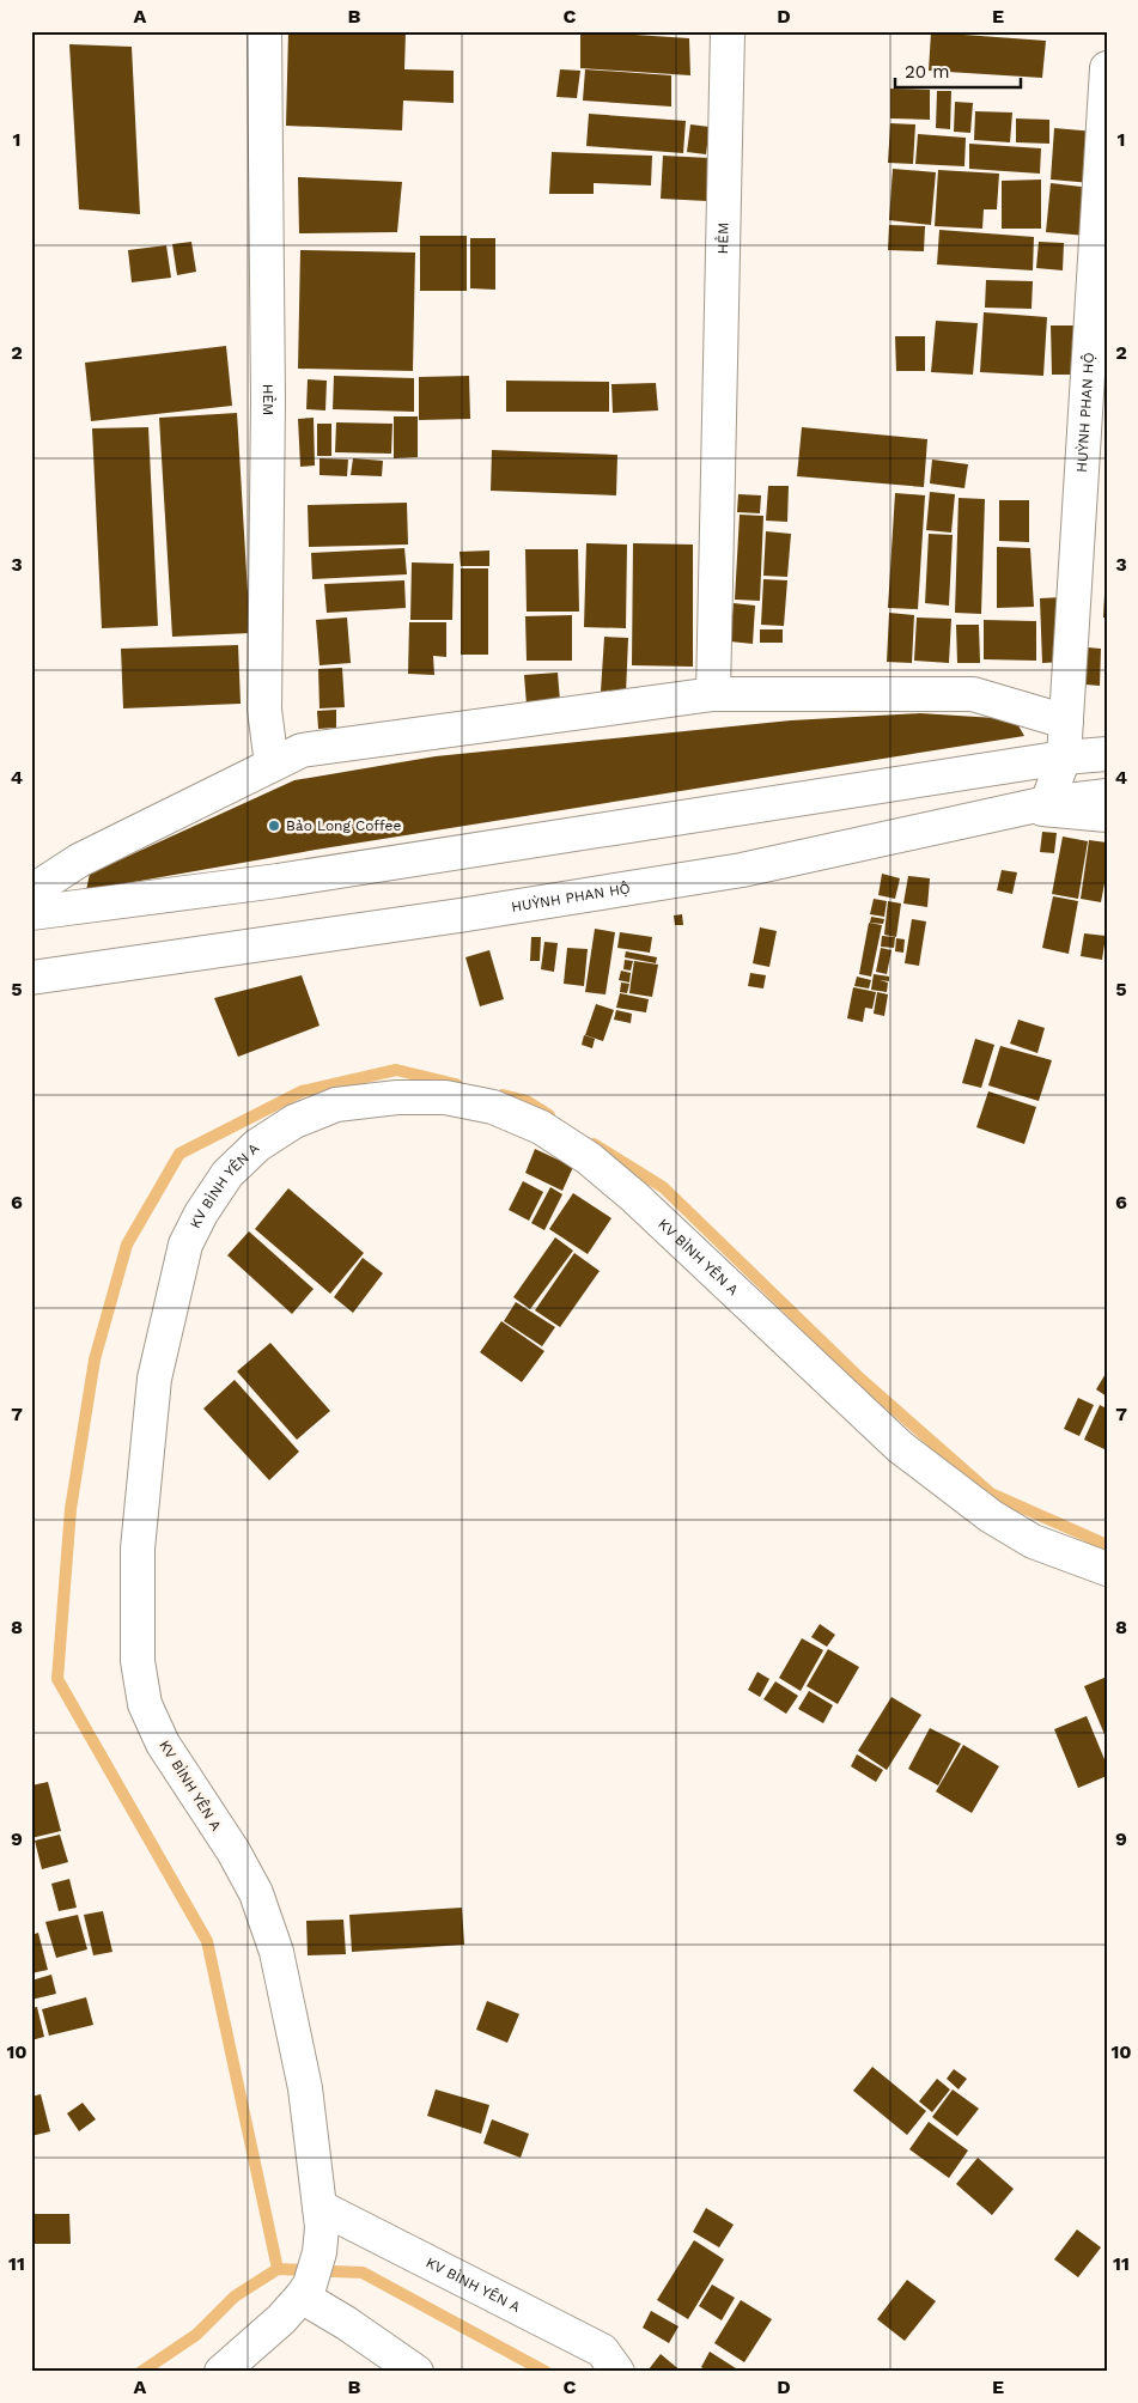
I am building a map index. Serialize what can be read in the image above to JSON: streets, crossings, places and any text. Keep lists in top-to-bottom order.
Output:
{
  "streets": {
    "street": ["HẺM", "HUỲNH PHAN HỘ", "KV BÌNH YÊN A"]
  },
  "places": ["Bảo Long Coffee"],
  "scale_bar": "20 m",
  "grid": {
    "columns": [
      "A",
      "B",
      "C",
      "D",
      "E"
    ],
    "rows": [
      "1",
      "2",
      "3",
      "4",
      "5",
      "6",
      "7",
      "8",
      "9",
      "10",
      "11"
    ]
  }
}
